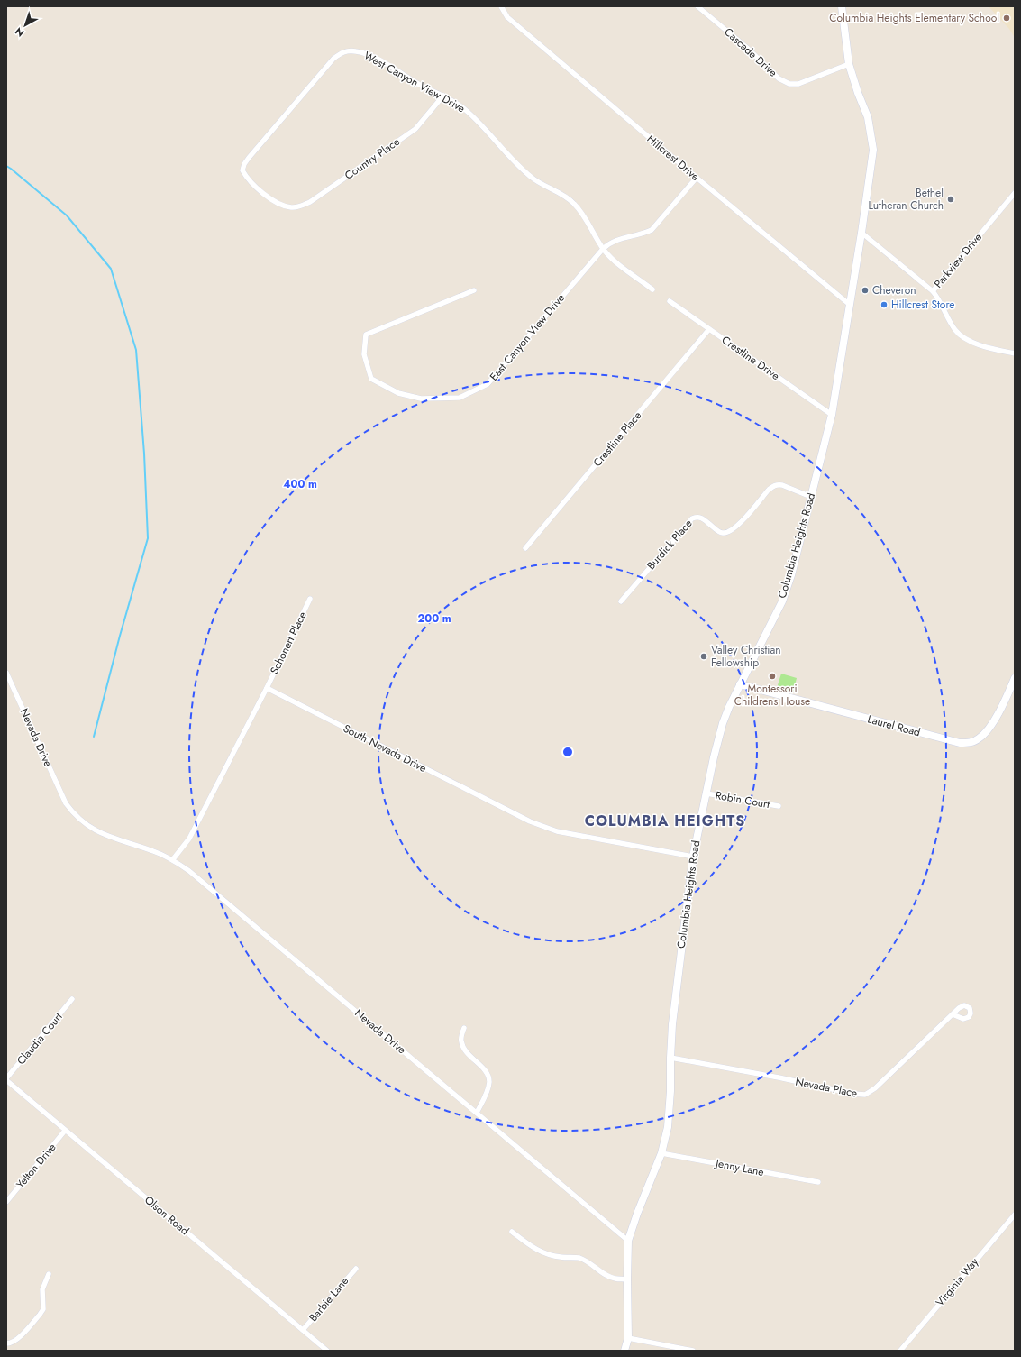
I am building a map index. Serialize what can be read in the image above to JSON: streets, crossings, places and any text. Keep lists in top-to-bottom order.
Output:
{
  "streets": {
    "street": [
      "Cascade Drive",
      "West Canyon View Drive",
      "Hillcrest Drive",
      "Country Place",
      "Parkview Drive",
      "East Canyon View Drive",
      "Crestline Drive",
      "Crestline Place",
      "Burdick Place",
      "Columbia Heights Road",
      "Schonert Place",
      "Laurel Road",
      "Nevada Drive",
      "South Nevada Drive",
      "Robin Court",
      "Claudia Court",
      "Nevada Place",
      "Yelton Drive",
      "Jenny Lane",
      "Olson Road",
      "Virginia Way",
      "Barbie Lane"
    ]
  },
  "crossings": [
    ["Cascade Drive", "Columbia Heights Road"],
    ["West Canyon View Drive", "Country Place"],
    ["West Canyon View Drive", "East Canyon View Drive"],
    ["Hillcrest Drive", "East Canyon View Drive"],
    ["Hillcrest Drive", "Columbia Heights Road"],
    ["Parkview Drive", "Columbia Heights Road"],
    ["Crestline Drive", "Crestline Place"],
    ["Crestline Drive", "Columbia Heights Road"],
    ["Burdick Place", "Columbia Heights Road"],
    ["Columbia Heights Road", "Laurel Road"],
    ["Columbia Heights Road", "Nevada Drive"],
    ["Columbia Heights Road", "South Nevada Drive"],
    ["Columbia Heights Road", "Robin Court"],
    ["Columbia Heights Road", "Nevada Place"],
    ["Columbia Heights Road", "Jenny Lane"],
    ["Schonert Place", "South Nevada Drive"],
    ["Claudia Court", "Olson Road"],
    ["Yelton Drive", "Olson Road"],
    ["Olson Road", "Barbie Lane"]
  ],
  "districts": ["COLUMBIA HEIGHTS"],
  "places": [
    "Columbia Heights Elementary School",
    "Bethel Lutheran Church",
    "Cheveron",
    "Hillcrest Store",
    "Valley Christian Fellowship",
    "Montessori Childrens House"
  ],
  "north": "bottom left",
  "rings": ["400 m", "200 m"]
}
